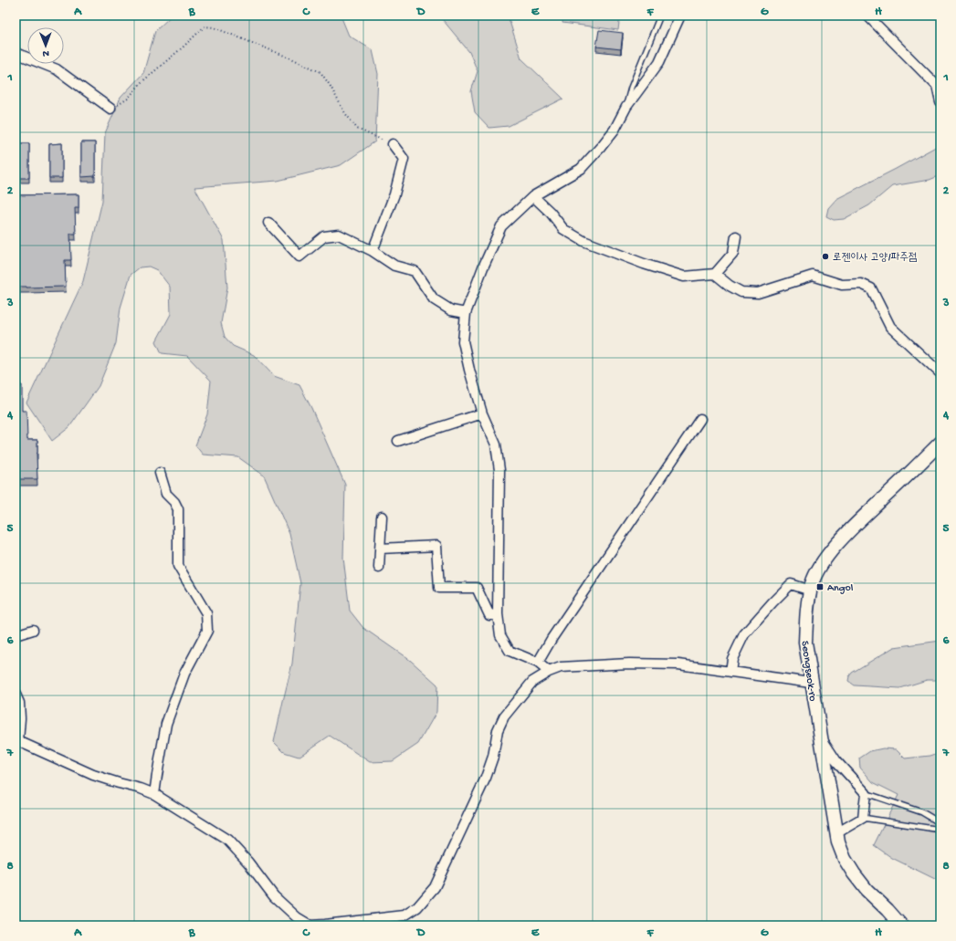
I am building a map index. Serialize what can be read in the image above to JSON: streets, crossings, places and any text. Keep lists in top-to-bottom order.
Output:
{
  "streets": {
    "street": ["Seongseok-ro"]
  },
  "places": {
    "other": ["로젠이사 고양/파주점"],
    "transit": ["Angol"]
  },
  "north": "bottom",
  "grid": {
    "columns": [
      "A",
      "B",
      "C",
      "D",
      "E",
      "F",
      "G",
      "H"
    ],
    "rows": [
      "1",
      "2",
      "3",
      "4",
      "5",
      "6",
      "7",
      "8"
    ]
  }
}
